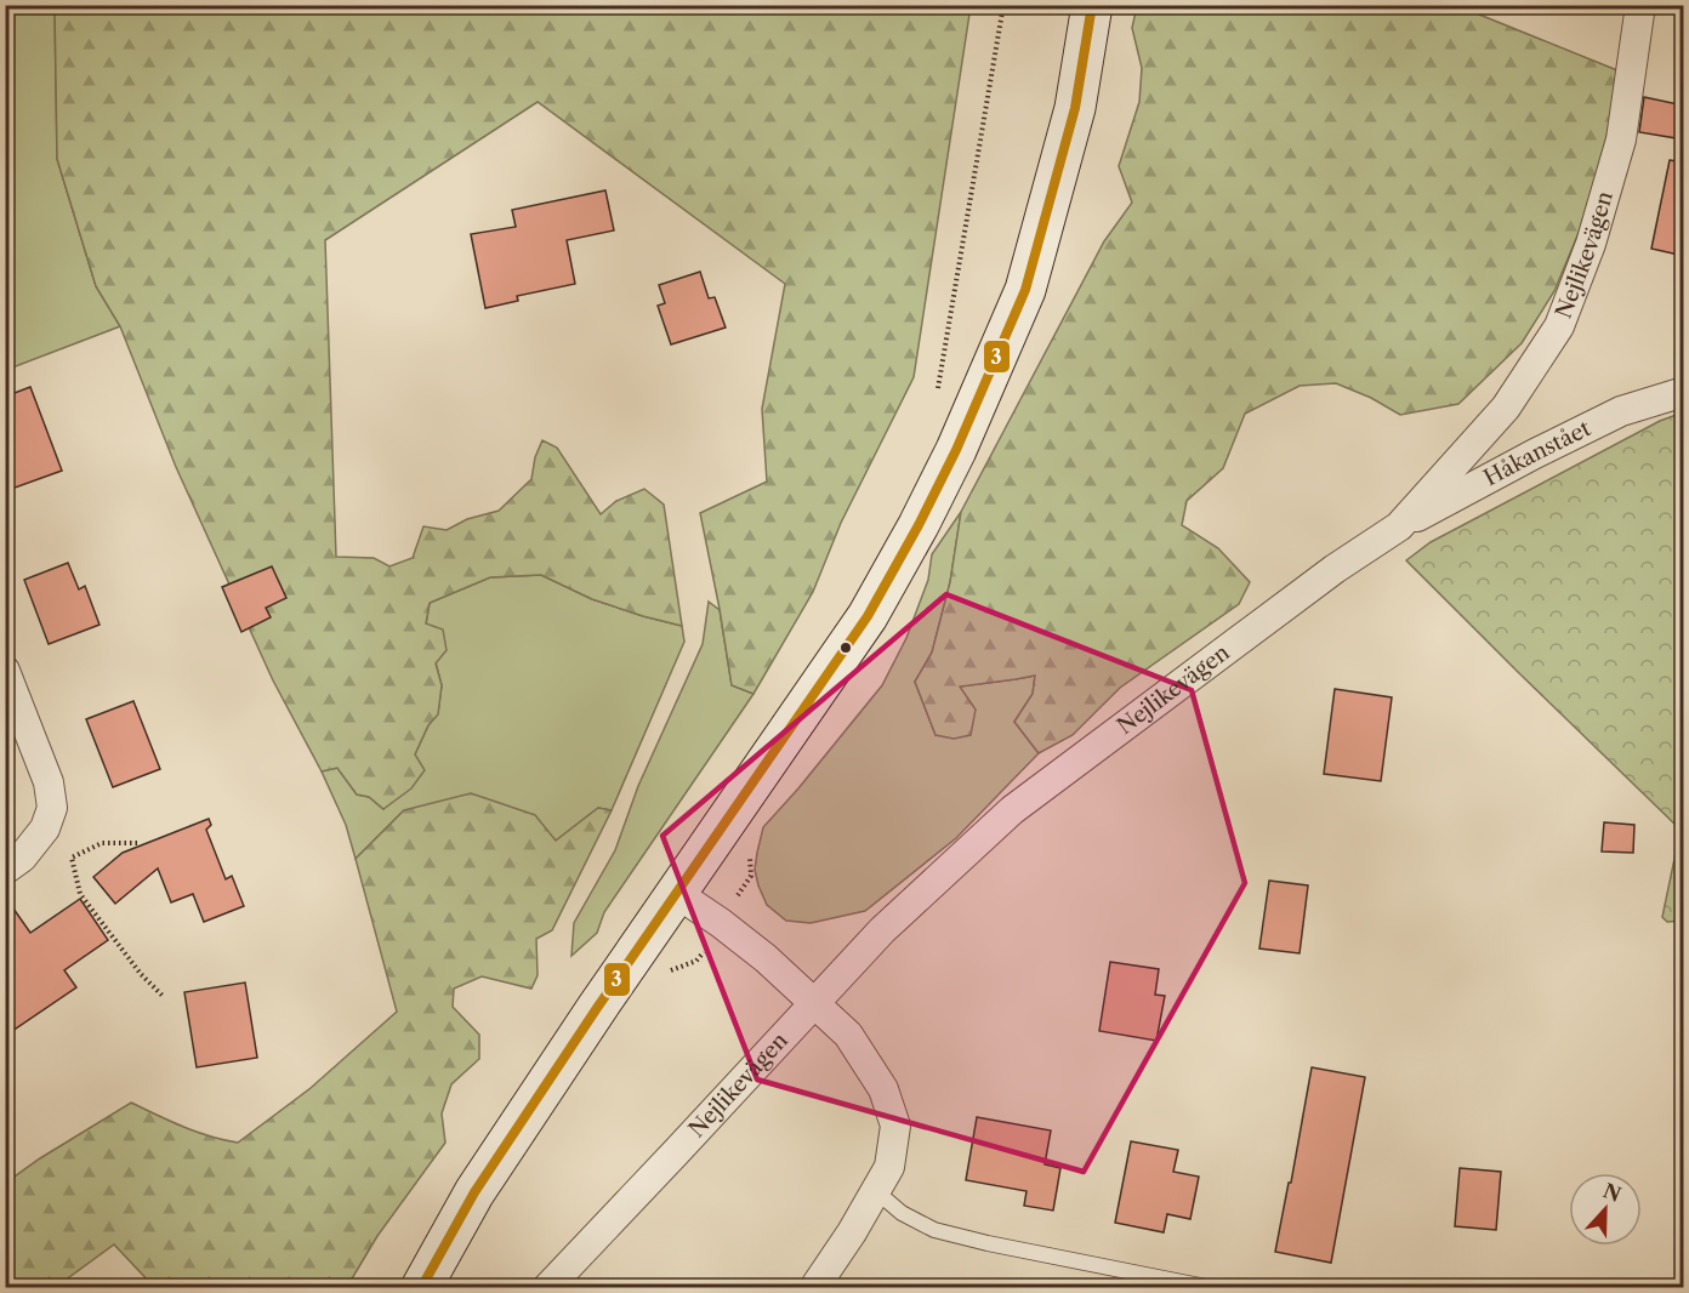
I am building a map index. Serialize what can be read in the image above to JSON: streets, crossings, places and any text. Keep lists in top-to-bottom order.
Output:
{
  "streets": {
    "street": ["Nejlikevägen", "Håkanstået"]
  },
  "crossings": [
    ["Nejlikevägen", "Håkanstået"]
  ],
  "lines": ["transit line 3"],
  "north": "top"
}
